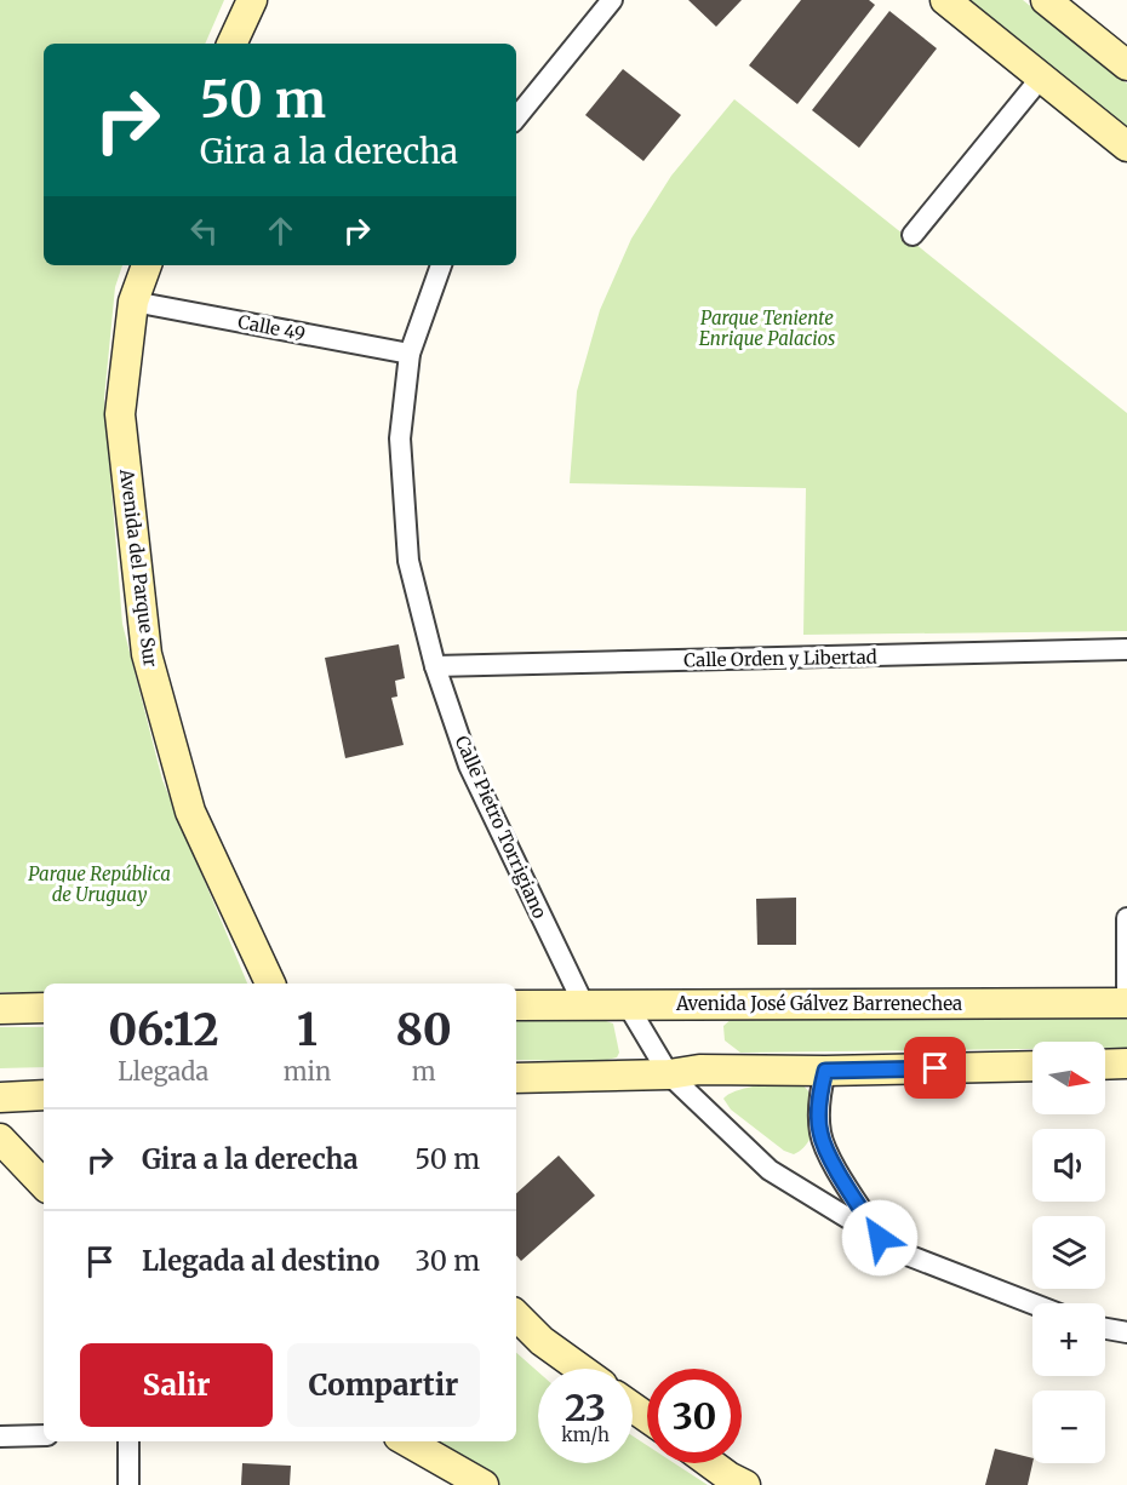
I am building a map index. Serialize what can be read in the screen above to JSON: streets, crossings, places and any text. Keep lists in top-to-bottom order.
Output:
{
  "streets": {
    "main road": ["Avenida del Parque Sur", "Avenida José Gálvez Barrenechea"],
    "street": ["Calle 49", "Calle Orden y Libertad", "Calle Pietro Torrigiano"]
  },
  "crossings": [
    ["Calle 49", "Avenida del Parque Sur"],
    ["Calle 49", "Calle Pietro Torrigiano"],
    ["Calle Orden y Libertad", "Calle Pietro Torrigiano"],
    ["Calle Pietro Torrigiano", "Avenida José Gálvez Barrenechea"]
  ],
  "parks": ["Parque Teniente Enrique Palacios", "Parque República de Uruguay"],
  "north": "right",
  "page": {
    "turn": ["50 m", "Gira a la derecha"],
    "eta": [
      "06:12",
      "Llegada",
      "1",
      "min",
      "80",
      "m"
    ],
    "map_buttons": ["+", "−"],
    "list": [
      {
        "name": "Gira a la derecha",
        "value": "50 m"
      },
      {
        "name": "Llegada al destino",
        "value": "30 m"
      }
    ],
    "buttons": ["Salir", "Compartir"],
    "speed": "23 km/h",
    "limit": "30"
  }
}
